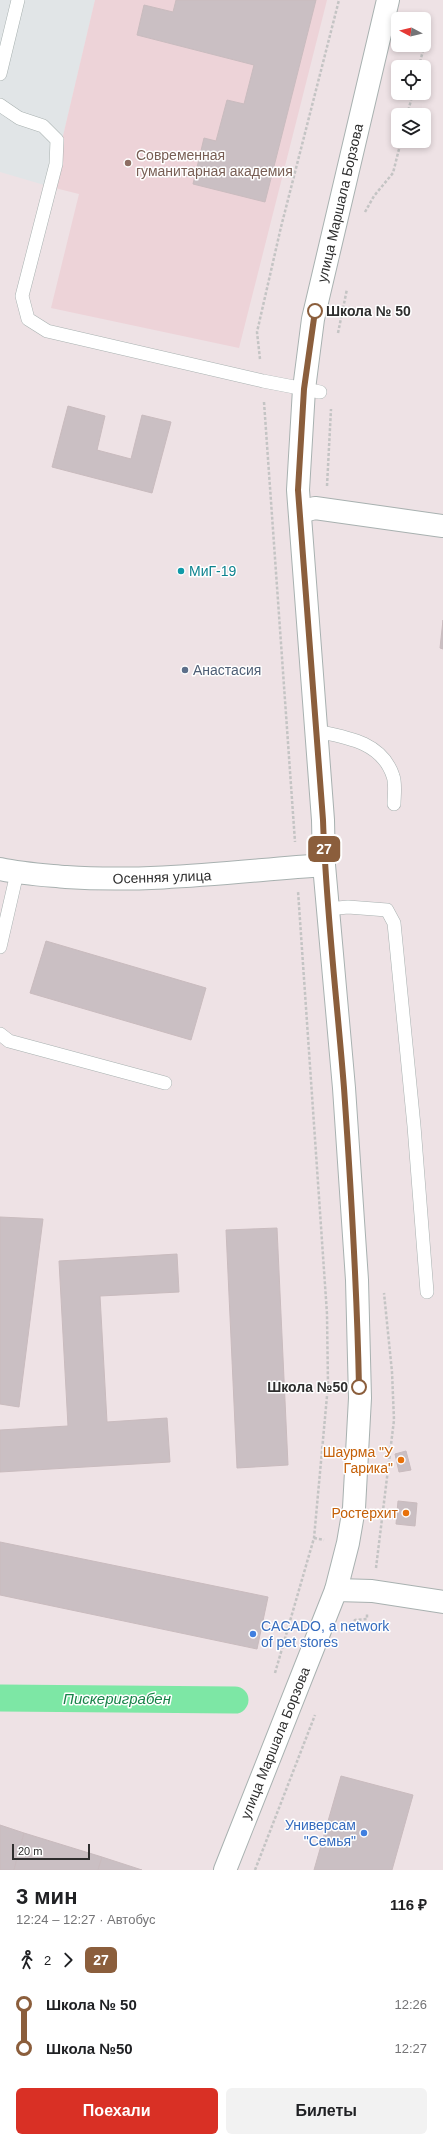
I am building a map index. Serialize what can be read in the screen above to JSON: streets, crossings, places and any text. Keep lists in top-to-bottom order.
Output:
{
  "streets": {
    "main road": ["улица Маршала Борзова", "Осенняя улица"]
  },
  "crossings": [
    ["улица Маршала Борзова", "Осенняя улица"]
  ],
  "water": ["Пискериграбен"],
  "places": [
    "Современная гуманитарная академия",
    "Школа № 50",
    "МиГ-19",
    "Анастасия",
    "Школа №50",
    "Шаурма \"У Гарика\"",
    "Ростерхит",
    "CACADO, a network of pet stores",
    "Универсам \"Семья\""
  ],
  "lines": ["bus line 27"],
  "scale_bar": "20 m",
  "north": "left",
  "page": {
    "on_map": "27",
    "scale": "20 m",
    "heading": ["3 мин", "12:24 – 12:27 · Автобус", "116 ₽"],
    "legs": ["2", "27"],
    "list": [
      {
        "name": "Школа № 50",
        "value": "12:26"
      },
      {
        "name": "Школа №50",
        "value": "12:27"
      }
    ],
    "buttons": ["Поехали", "Билеты"]
  }
}
